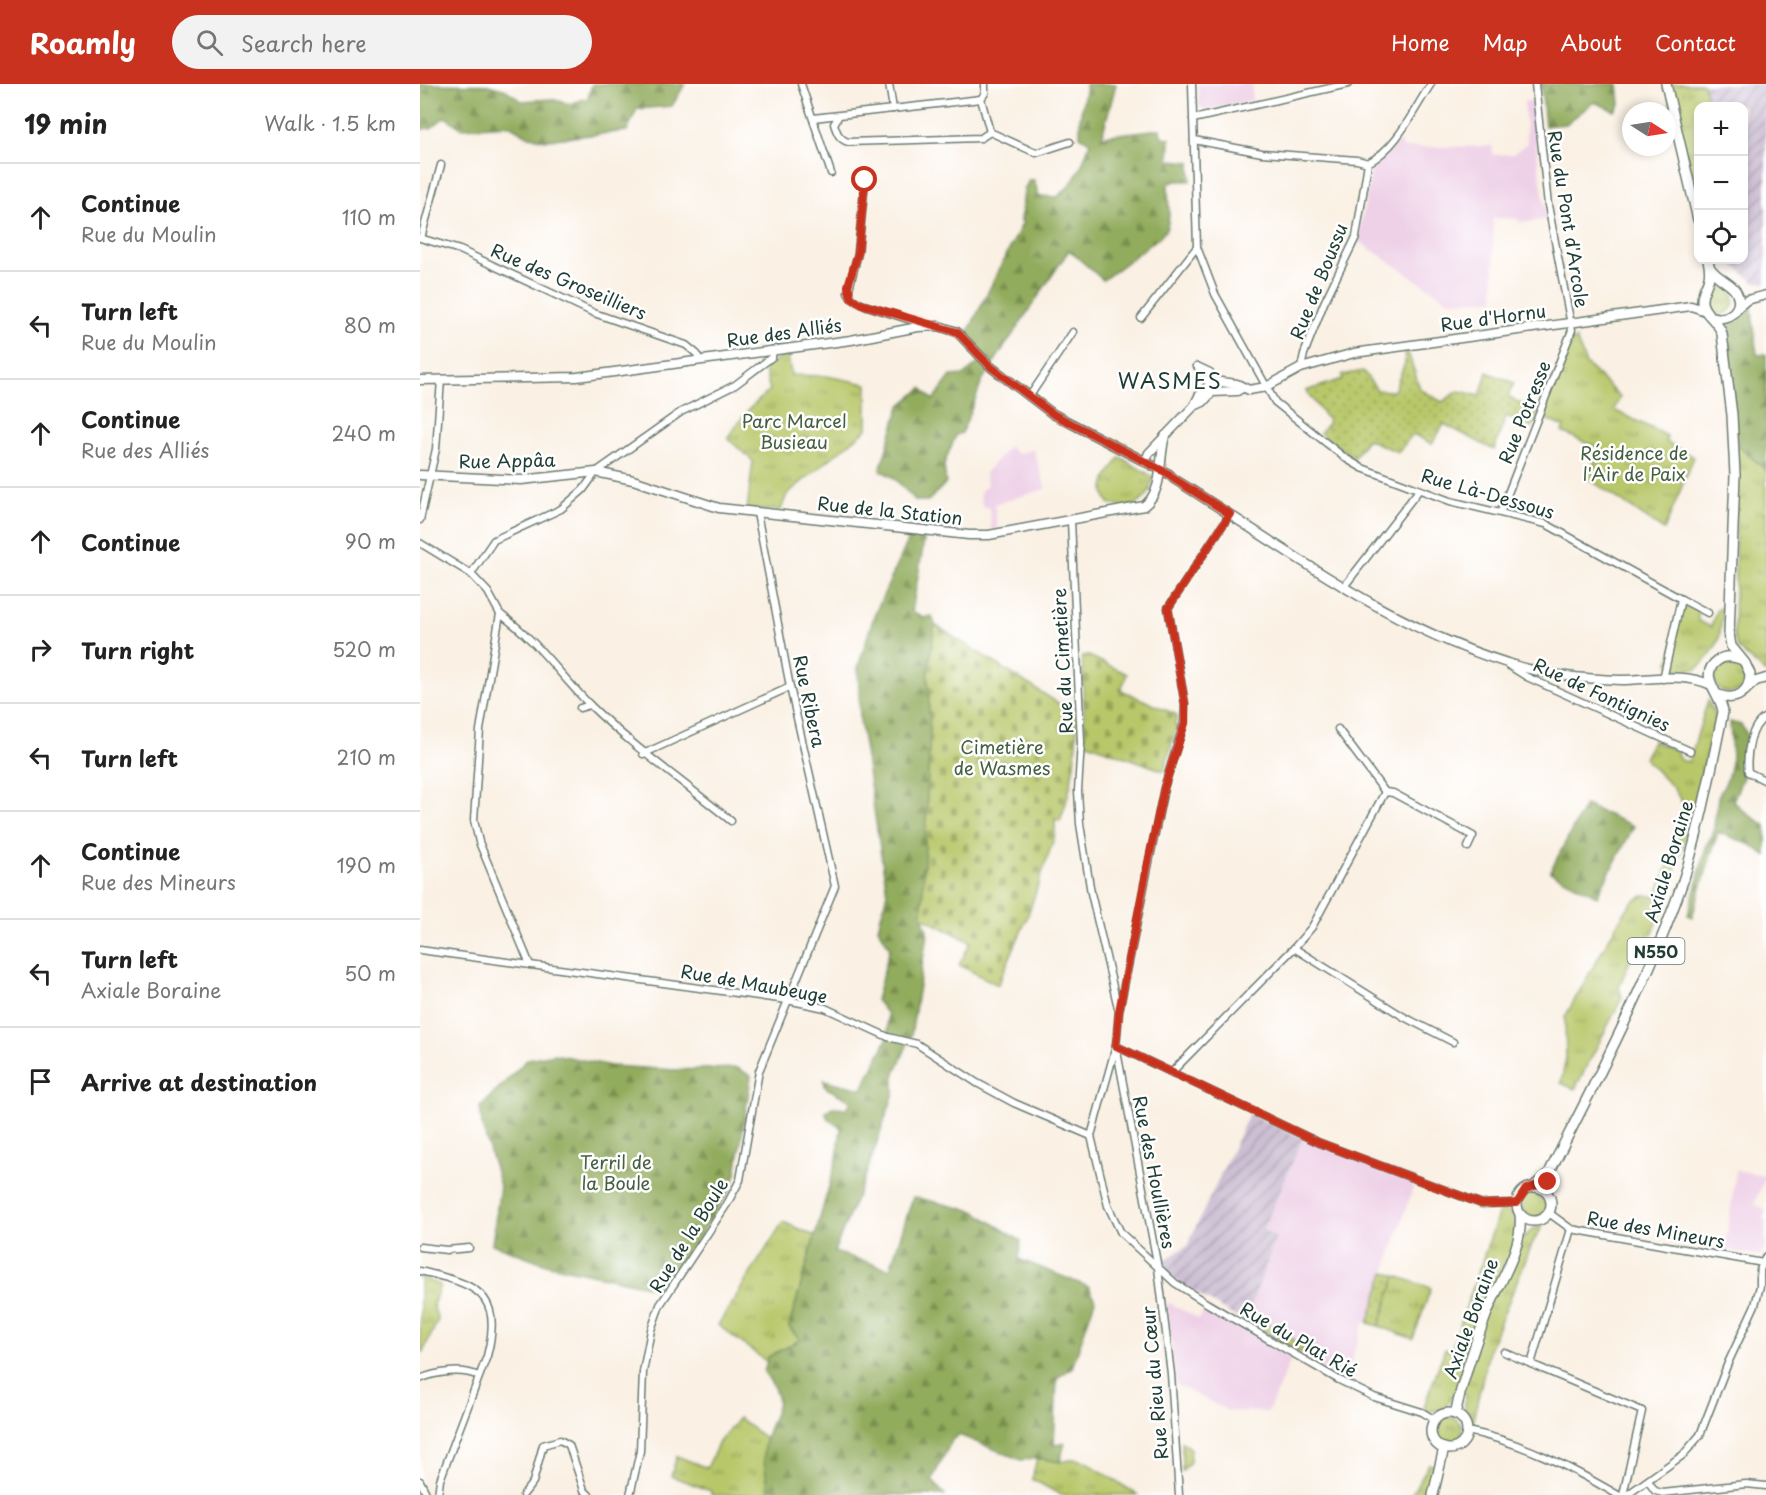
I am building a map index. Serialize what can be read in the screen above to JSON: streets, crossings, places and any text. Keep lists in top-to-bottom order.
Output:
{
  "streets": {
    "main road": ["Axiale Boraine", "N550"],
    "street": [
      "Rue du Pont d'Arcole",
      "Rue des Groseilliers",
      "Rue de Boussu",
      "Rue d'Hornu",
      "Rue des Alliés",
      "Rue Potresse",
      "Rue Appâa",
      "Rue Là-Dessous",
      "Rue de la Station",
      "Rue du Cimetière",
      "Rue de Fontignies",
      "Rue Ribera",
      "Rue de Maubeuge",
      "Rue des Houllières",
      "Rue des Mineurs",
      "Rue de la Boule",
      "Rue du Plat Rié",
      "Rue Rieu du Cœur"
    ]
  },
  "crossings": [
    ["Rue du Pont d'Arcole", "Rue d'Hornu"],
    ["Rue du Pont d'Arcole", "Rue Potresse"],
    ["Rue des Groseilliers", "Rue des Alliés"],
    ["Rue de Boussu", "Rue d'Hornu"],
    ["Rue d'Hornu", "Rue Potresse"],
    ["Rue d'Hornu", "Rue Là-Dessous"],
    ["Rue des Alliés", "Rue de la Station"],
    ["Rue Potresse", "Rue Là-Dessous"],
    ["Rue Appâa", "Rue de la Station"],
    ["Rue de la Station", "Rue du Cimetière"],
    ["Rue de la Station", "Rue Ribera"],
    ["Rue Ribera", "Rue de la Boule"],
    ["Axiale Boraine", "N550"],
    ["Axiale Boraine", "Rue du Plat Rié"],
    ["N550", "Rue des Mineurs"],
    ["Rue de Maubeuge", "Rue de la Boule"],
    ["Rue de Maubeuge", "Rue du Plat Rié"],
    ["Rue des Houllières", "Rue du Plat Rié"],
    ["Rue des Houllières", "Rue Rieu du Cœur"],
    ["Rue du Plat Rié", "Rue Rieu du Cœur"]
  ],
  "districts": ["WASMES"],
  "parks": [
    "Parc Marcel Busieau",
    "Résidence de l'Air de Paix",
    "Cimetière de Wasmes",
    "Terril de la Boule"
  ],
  "north": "right",
  "page": {
    "header": "Roamly",
    "search": "Search here",
    "nav": [
      "Home",
      "Map",
      "About",
      "Contact"
    ],
    "heading": ["19 min", "Walk · 1.5 km"],
    "map_buttons": ["+", "−"],
    "list": [
      ["Continue", "Rue du Moulin", "110 m"],
      ["Turn left", "Rue du Moulin", "80 m"],
      ["Continue", "Rue des Alliés", "240 m"],
      ["Continue", "90 m"],
      ["Turn right", "520 m"],
      ["Turn left", "210 m"],
      ["Continue", "Rue des Mineurs", "190 m"],
      ["Turn left", "Axiale Boraine", "50 m"],
      "Arrive at destination"
    ]
  }
}
